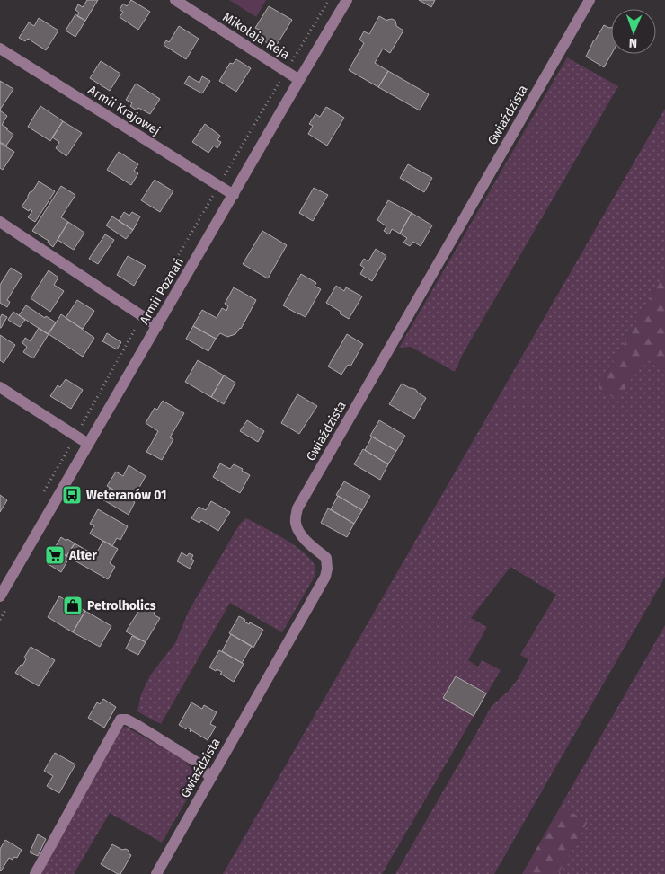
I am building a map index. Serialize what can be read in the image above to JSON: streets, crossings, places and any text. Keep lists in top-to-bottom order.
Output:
{
  "streets": {
    "street": [
      "Mikołaja Reja",
      "Armii Krajowej",
      "Gwiaździsta",
      "Armii Poznań"
    ]
  },
  "crossings": [
    ["Mikołaja Reja", "Armii Poznań"],
    ["Armii Krajowej", "Armii Poznań"]
  ],
  "places": {
    "bus stop": ["Weteranów 01"],
    "supermarket": ["Alter"],
    "shop": ["Petrolholics"]
  },
  "north": "bottom"
}
